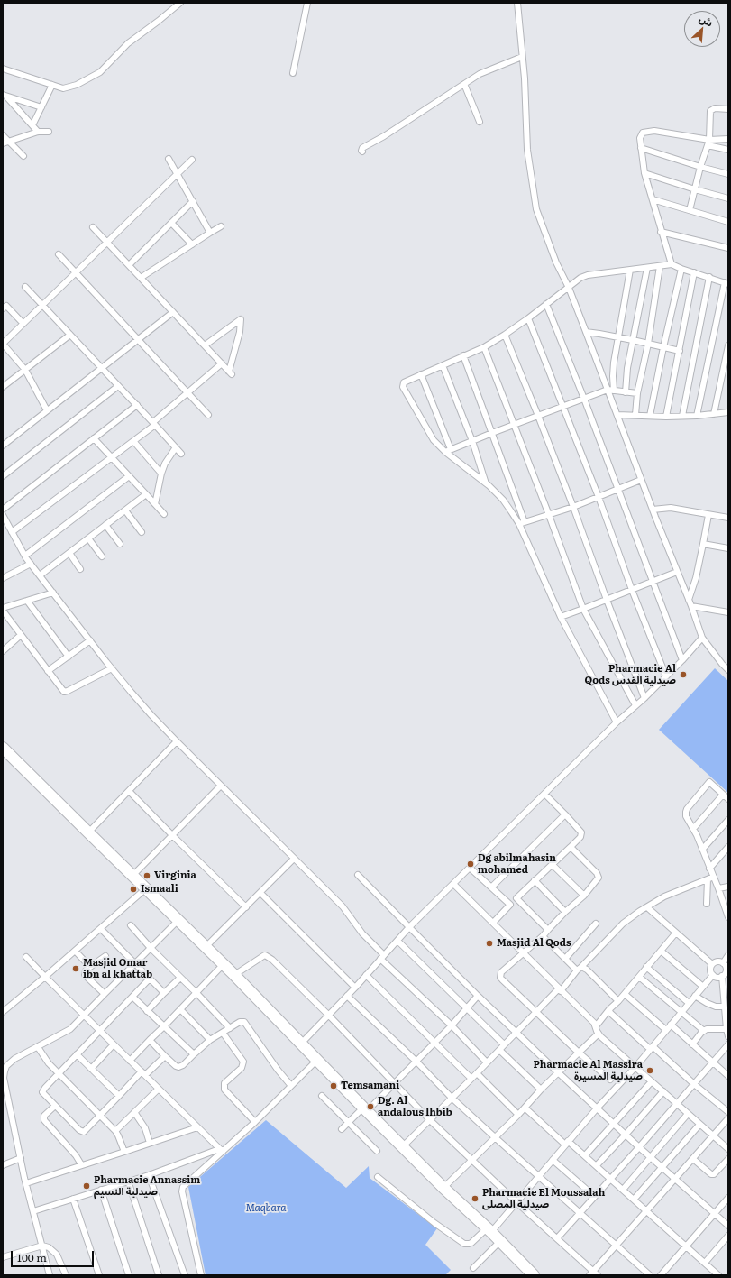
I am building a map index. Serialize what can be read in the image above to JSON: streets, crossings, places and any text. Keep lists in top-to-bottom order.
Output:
{
  "parks": ["Maqbara"],
  "places": [
    "Pharmacie Al Qods صيدلية القدس",
    "Dg abilmahasin mohamed",
    "Virginia",
    "Ismaali",
    "Masjid Al Qods",
    "Masjid Omar ibn al khattab",
    "Pharmacie Al Massira صيدلية المسيرة",
    "Temsamani",
    "Dg. Al andalous lhbib",
    "Pharmacie Annassim صيدلية النسيم",
    "Pharmacie El Moussalah صيدلية المصلى"
  ],
  "scale_bar": "100 m",
  "north": "top right"
}
